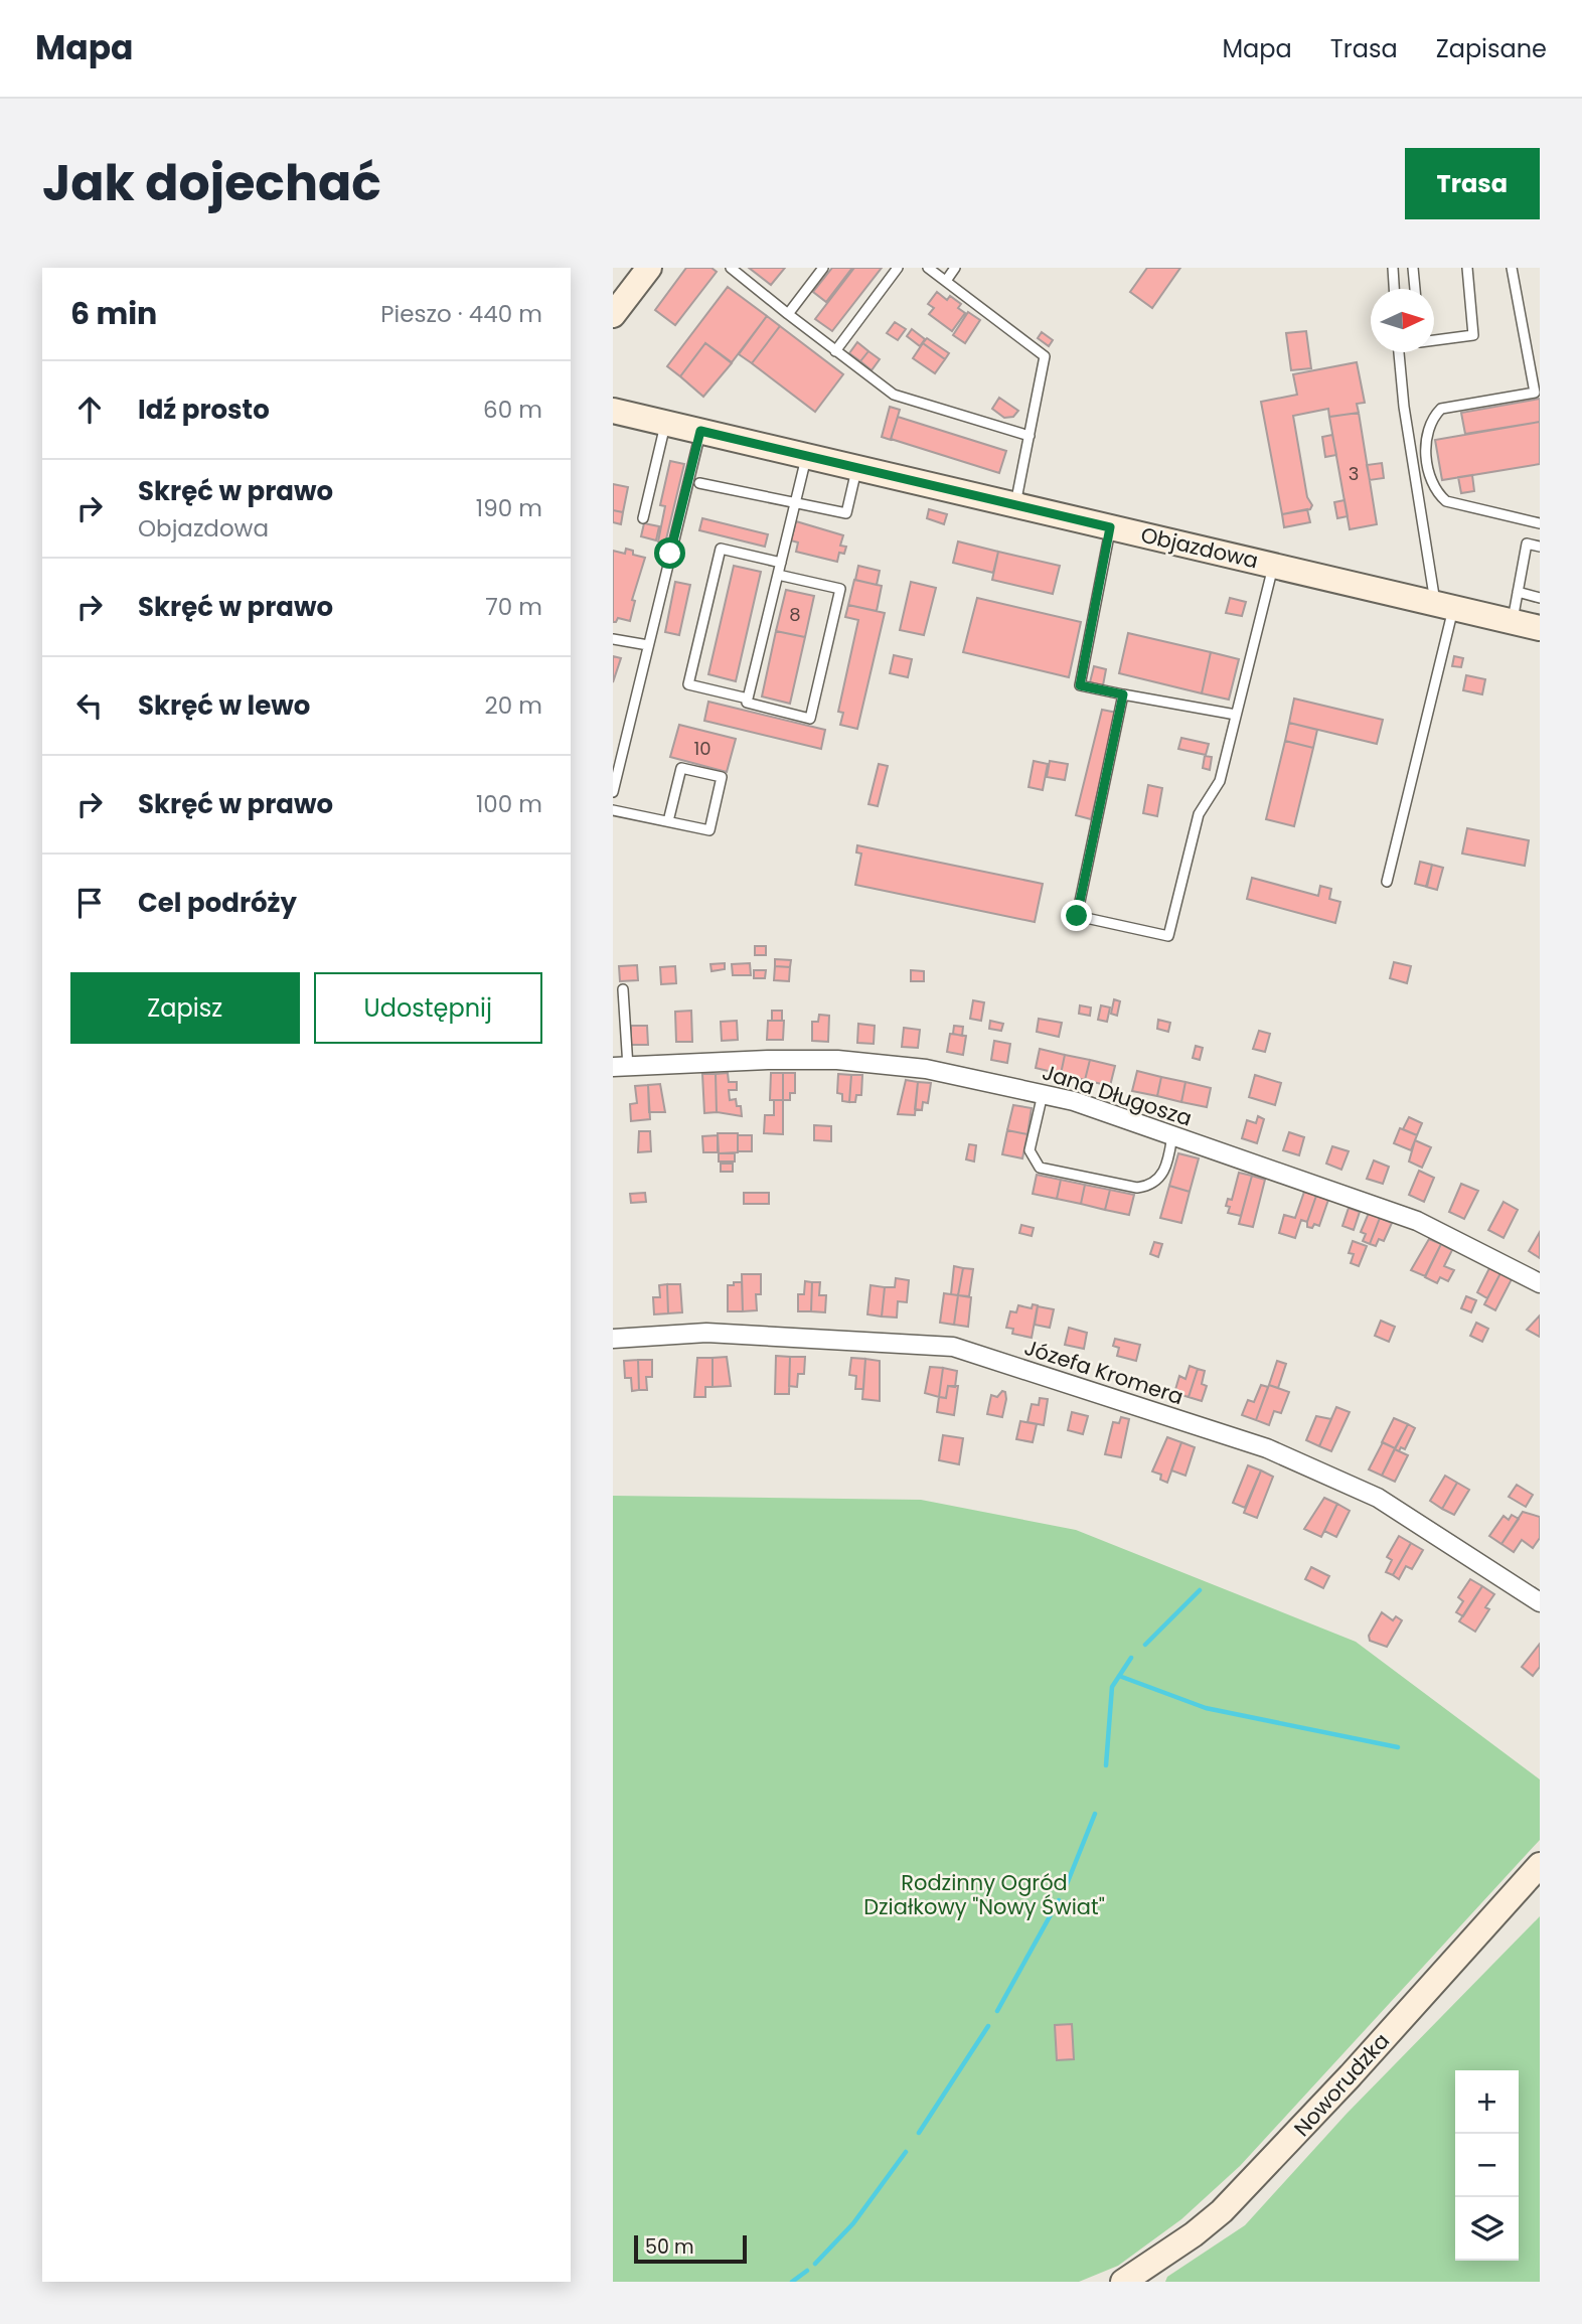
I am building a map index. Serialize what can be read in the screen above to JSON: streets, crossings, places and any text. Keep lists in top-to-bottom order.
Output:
{
  "streets": {
    "street": [
      "Objazdowa",
      "Jana Długosza",
      "Józefa Kromera",
      "Noworudzka"
    ]
  },
  "parks": ["Rodzinny Ogród Działkowy \"Nowy Świat\""],
  "house_numbers": ["3", "8", "10"],
  "scale_bar": "50 m",
  "north": "right",
  "page": {
    "header": "Mapa",
    "nav": ["Mapa", "Trasa", "Zapisane"],
    "title": "Jak dojechać",
    "buttons": [
      "Trasa",
      ["Zapisz", "Udostępnij"]
    ],
    "heading": ["6 min", "Pieszo · 440 m"],
    "list": [
      ["Idź prosto", "60 m"],
      ["Skręć w prawo", "Objazdowa", "190 m"],
      ["Skręć w prawo", "70 m"],
      ["Skręć w lewo", "20 m"],
      ["Skręć w prawo", "100 m"],
      "Cel podróży"
    ],
    "map_buttons": ["+", "−"],
    "scale": "50 m"
  }
}
